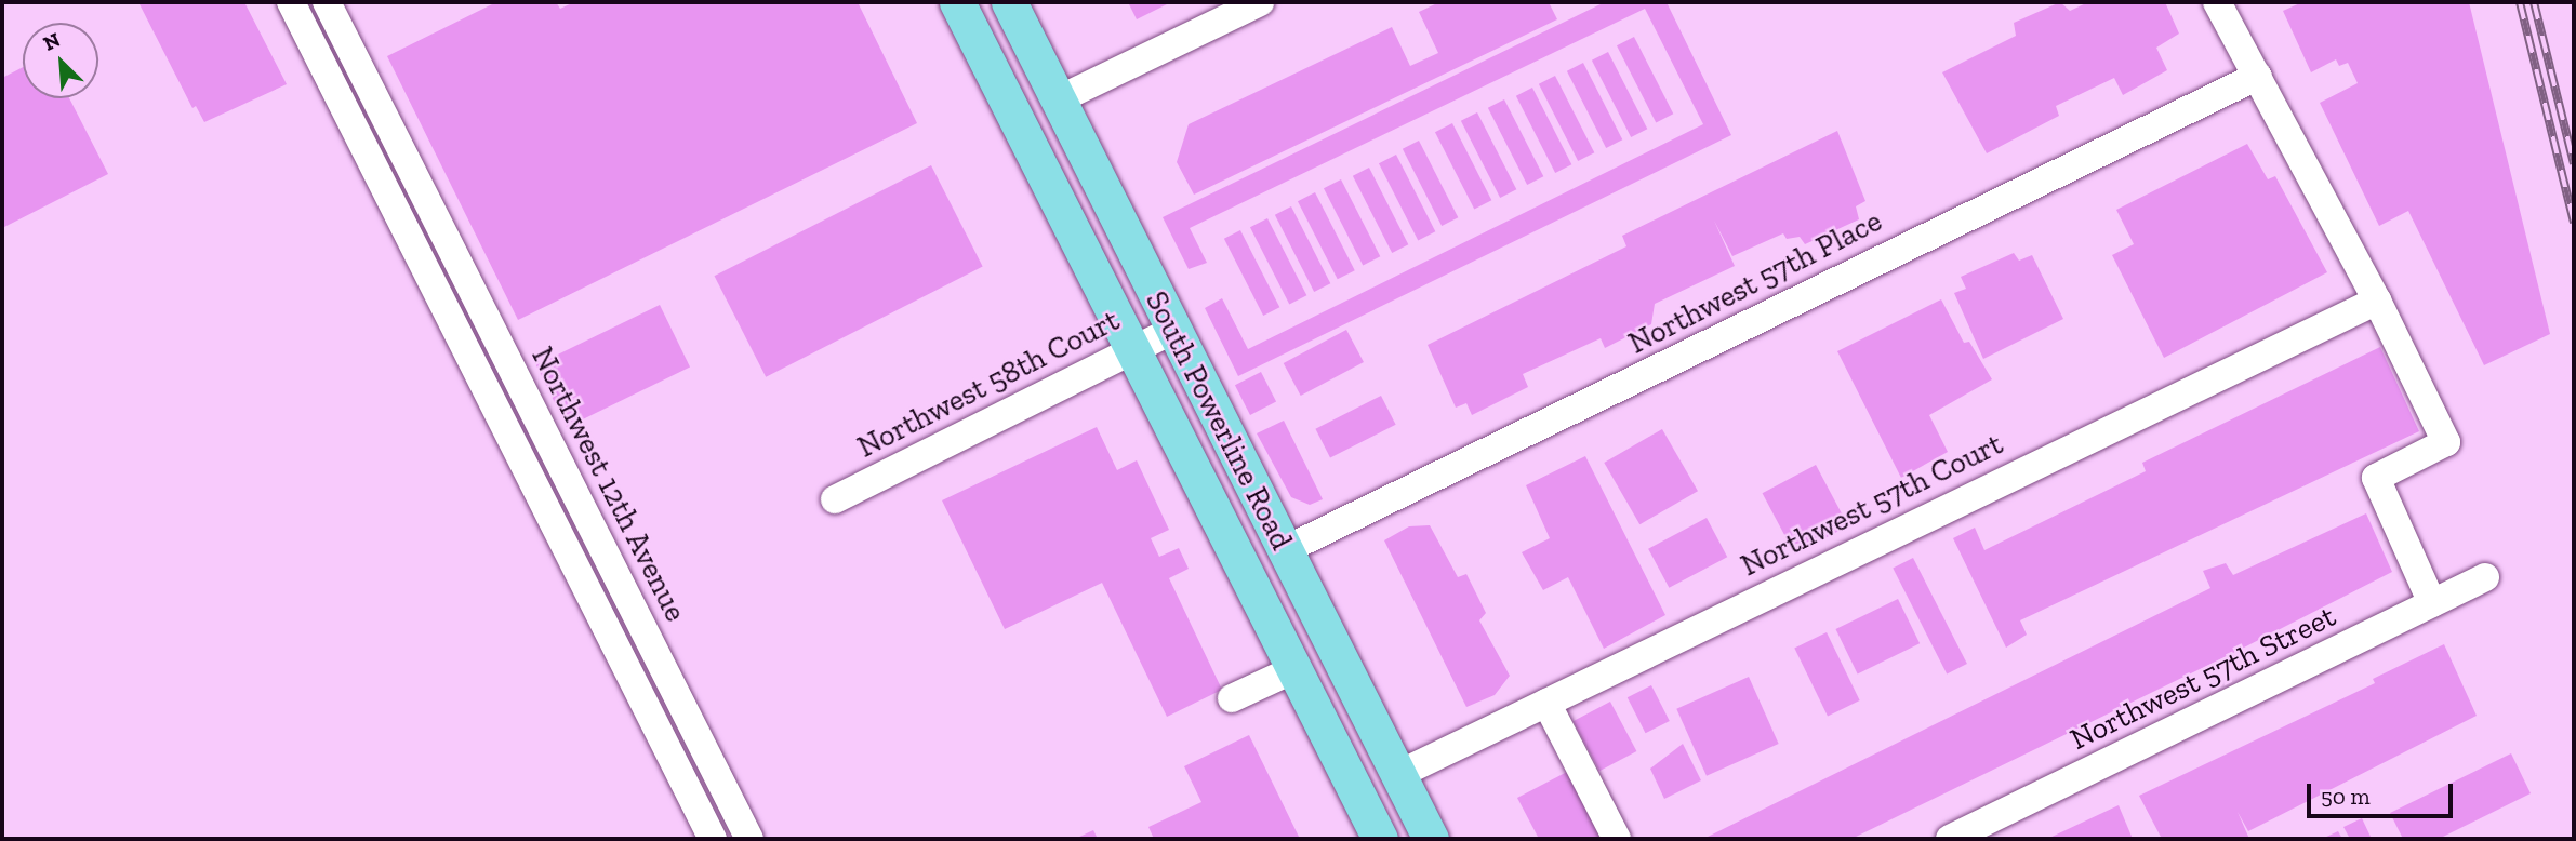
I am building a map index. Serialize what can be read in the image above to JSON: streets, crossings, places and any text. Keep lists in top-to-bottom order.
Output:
{
  "streets": {
    "main road": ["South Powerline Road"],
    "street": [
      "Northwest 57th Place",
      "Northwest 58th Court",
      "Northwest 12th Avenue",
      "Northwest 57th Court",
      "Northwest 57th Street"
    ]
  },
  "crossings": [
    ["Northwest 57th Place", "South Powerline Road"],
    ["Northwest 58th Court", "South Powerline Road"],
    ["South Powerline Road", "Northwest 57th Court"]
  ],
  "scale_bar": "50 m",
  "north": "top left"
}
